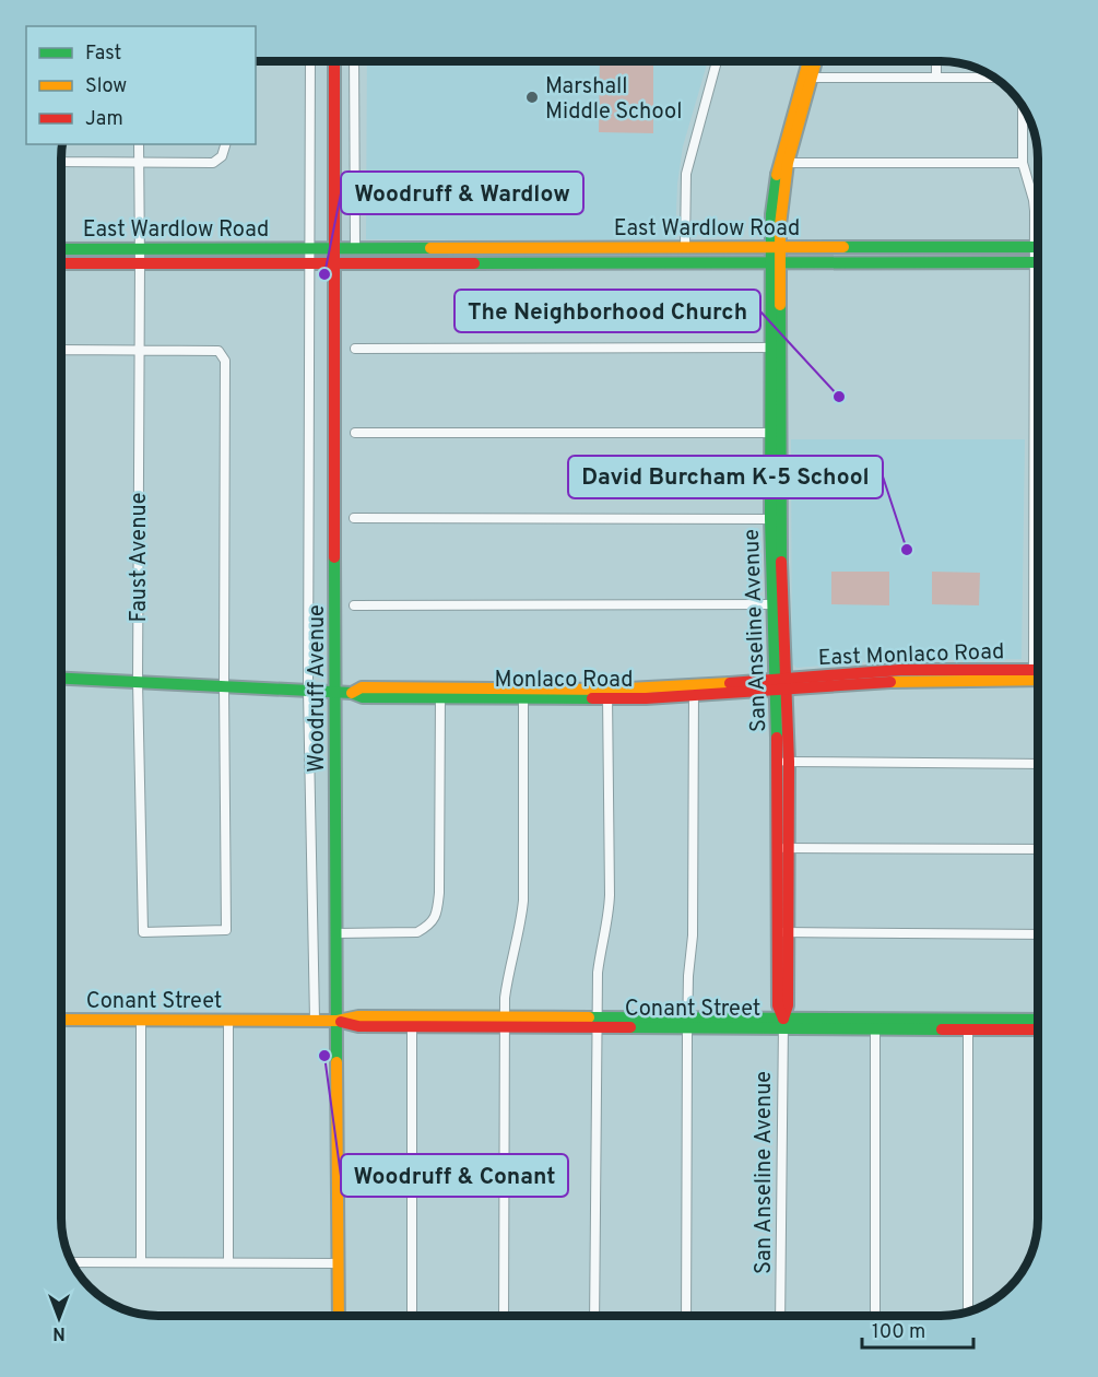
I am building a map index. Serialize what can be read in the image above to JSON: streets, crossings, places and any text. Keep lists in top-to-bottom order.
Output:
{
  "streets": {
    "main road": [
      "East Wardlow Road",
      "San Anseline Avenue",
      "East Monlaco Road",
      "Monlaco Road",
      "Woodruff Avenue",
      "Conant Street"
    ],
    "street": ["Faust Avenue"]
  },
  "crossings": [
    ["East Wardlow Road", "Faust Avenue"],
    ["East Wardlow Road", "San Anseline Avenue"],
    ["East Wardlow Road", "Woodruff Avenue"],
    ["Faust Avenue", "Monlaco Road"],
    ["San Anseline Avenue", "East Monlaco Road"],
    ["San Anseline Avenue", "Monlaco Road"],
    ["San Anseline Avenue", "Conant Street"],
    ["East Monlaco Road", "Monlaco Road"],
    ["Monlaco Road", "Woodruff Avenue"],
    ["Woodruff Avenue", "Conant Street"]
  ],
  "places": [
    "Marshall Middle School",
    "Woodruff & Wardlow",
    "The Neighborhood Church",
    "David Burcham K-5 School",
    "Woodruff & Conant"
  ],
  "legend": ["Fast", "Slow", "Jam"],
  "scale_bar": "100 m",
  "north": "bottom"
}
